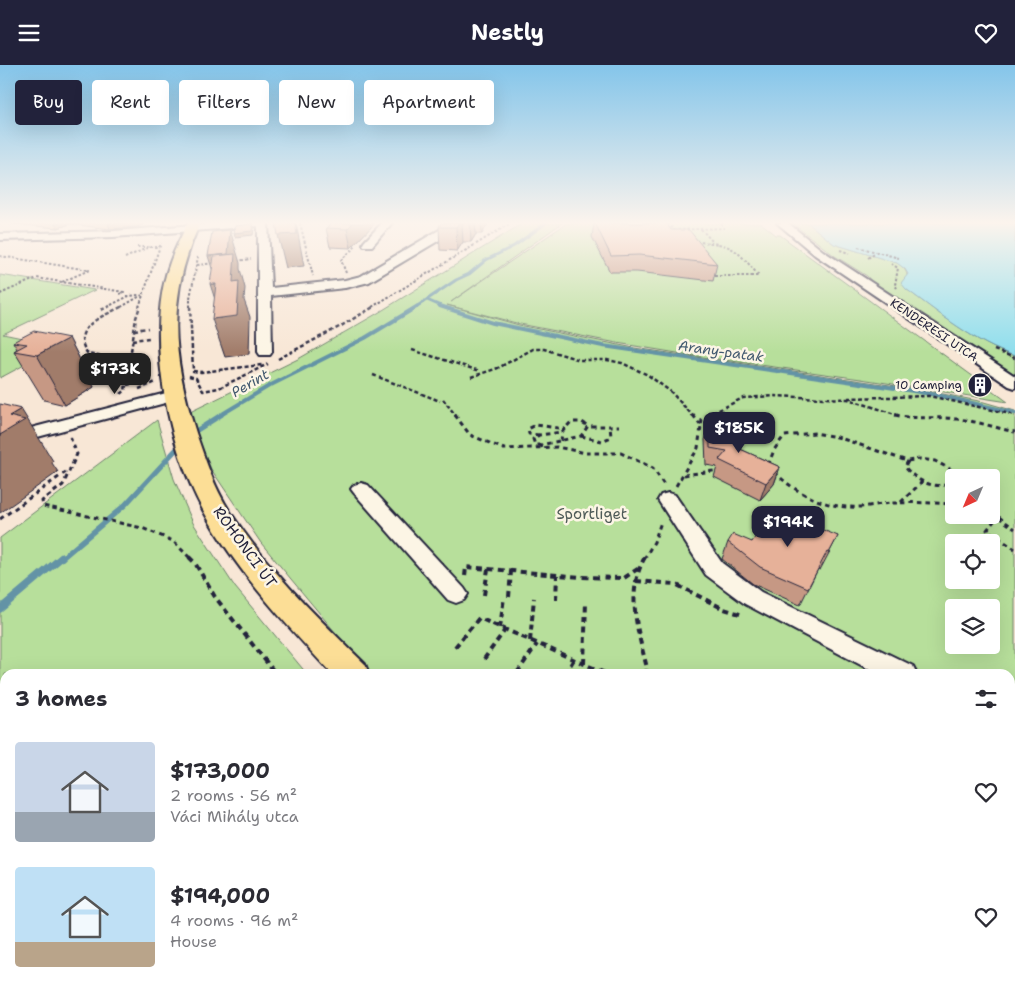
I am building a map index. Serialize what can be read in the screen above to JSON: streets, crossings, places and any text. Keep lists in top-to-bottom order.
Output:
{
  "streets": {
    "main road": ["ROHONCI ÚT"],
    "street": ["KENDERESI UTCA"]
  },
  "water": ["Arany-patak", "Perint"],
  "parks": ["Sportliget"],
  "places": {
    "building": ["10 Camping"]
  },
  "north": "bottom left",
  "page": {
    "header": "Nestly",
    "chip": [
      "Buy",
      "Rent",
      "Filters",
      "New",
      "Apartment"
    ],
    "price": ["$173K", "$185K", "$194K"],
    "heading": "3 homes",
    "list": [
      {
        "name": "$173,000",
        "note": "2 rooms · 56 m² · Váci Mihály utca"
      },
      {
        "name": "$194,000",
        "note": "4 rooms · 96 m² · House"
      }
    ]
  }
}
